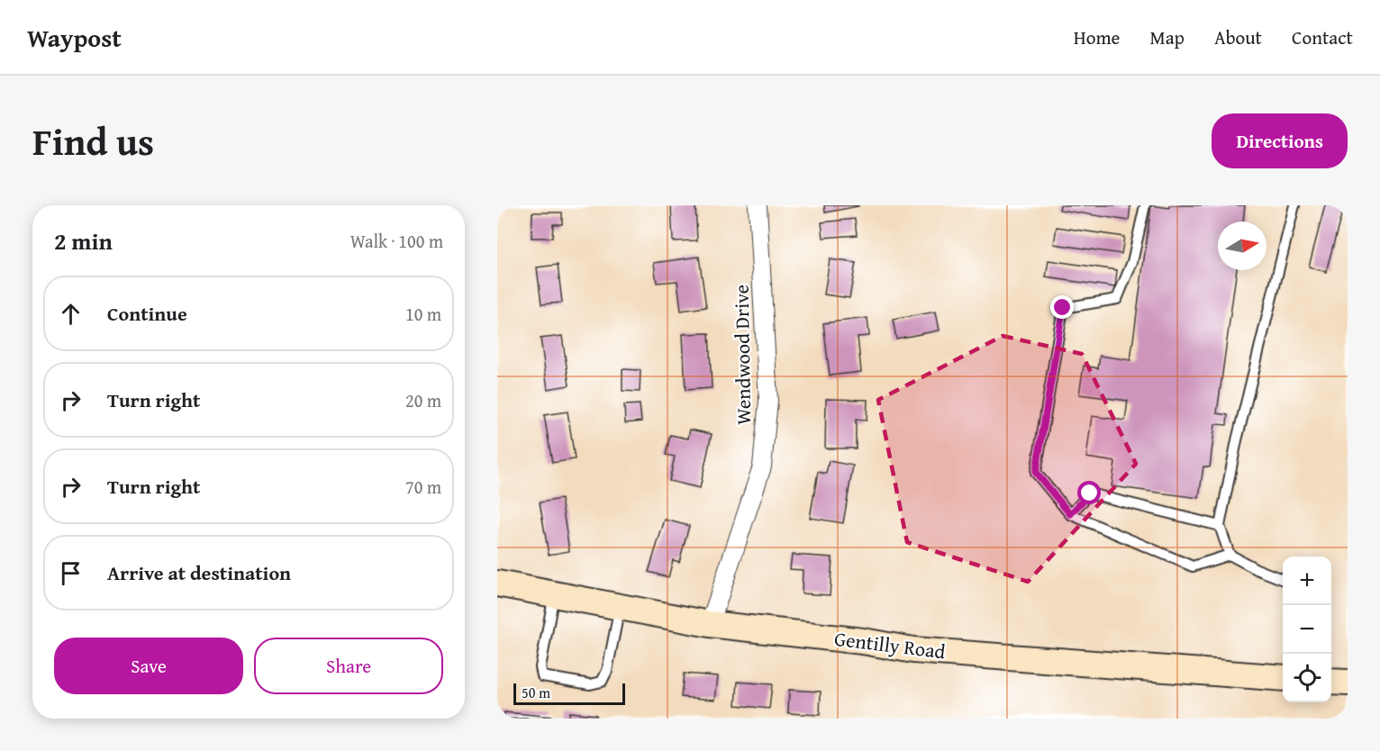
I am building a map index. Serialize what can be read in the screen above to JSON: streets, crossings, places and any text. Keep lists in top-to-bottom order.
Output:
{
  "streets": {
    "street": ["Wendwood Drive", "Gentilly Road"]
  },
  "crossings": [
    ["Wendwood Drive", "Gentilly Road"]
  ],
  "scale_bar": "50 m",
  "north": "right",
  "page": {
    "header": "Waypost",
    "nav": [
      "Home",
      "Map",
      "About",
      "Contact"
    ],
    "title": "Find us",
    "buttons": [
      "Directions",
      ["Save", "Share"]
    ],
    "heading": ["2 min", "Walk · 100 m"],
    "list": [
      ["Continue", "10 m"],
      ["Turn right", "20 m"],
      ["Turn right", "70 m"],
      "Arrive at destination"
    ],
    "map_buttons": ["+", "−"],
    "scale": "50 m"
  }
}
